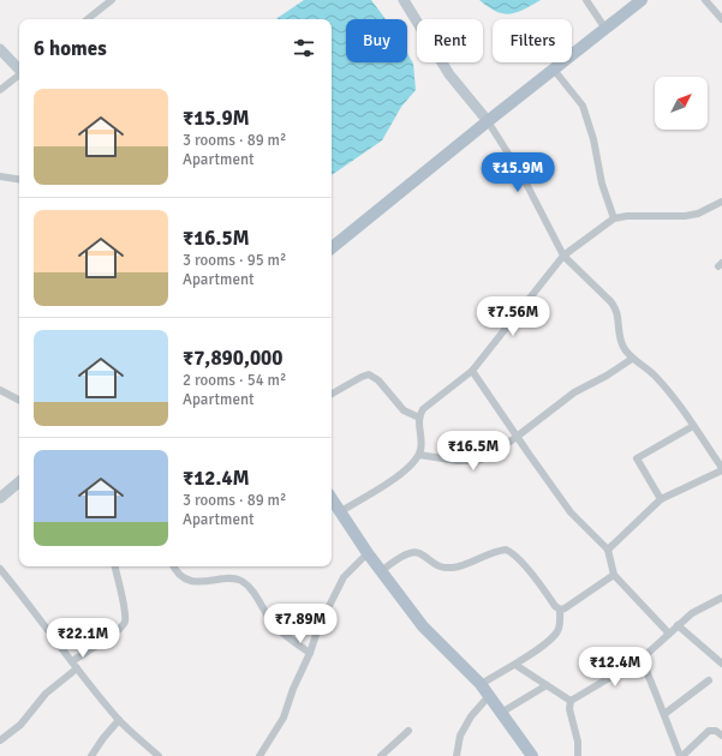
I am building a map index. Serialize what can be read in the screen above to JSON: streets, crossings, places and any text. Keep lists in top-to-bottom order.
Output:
{
  "north": "top right",
  "page": {
    "chip": ["Buy", "Rent", "Filters"],
    "heading": "6 homes",
    "list": [
      {
        "name": "₹15.9M",
        "note": "3 rooms · 89 m² · Apartment"
      },
      {
        "name": "₹16.5M",
        "note": "3 rooms · 95 m² · Apartment"
      },
      {
        "name": "₹7,890,000",
        "note": "2 rooms · 54 m² · Apartment"
      },
      {
        "name": "₹12.4M",
        "note": "3 rooms · 89 m² · Apartment"
      }
    ],
    "price": [
      "₹15.9M",
      "₹7.56M",
      "₹16.5M",
      "₹7.89M",
      "₹22.1M",
      "₹12.4M"
    ]
  }
}
